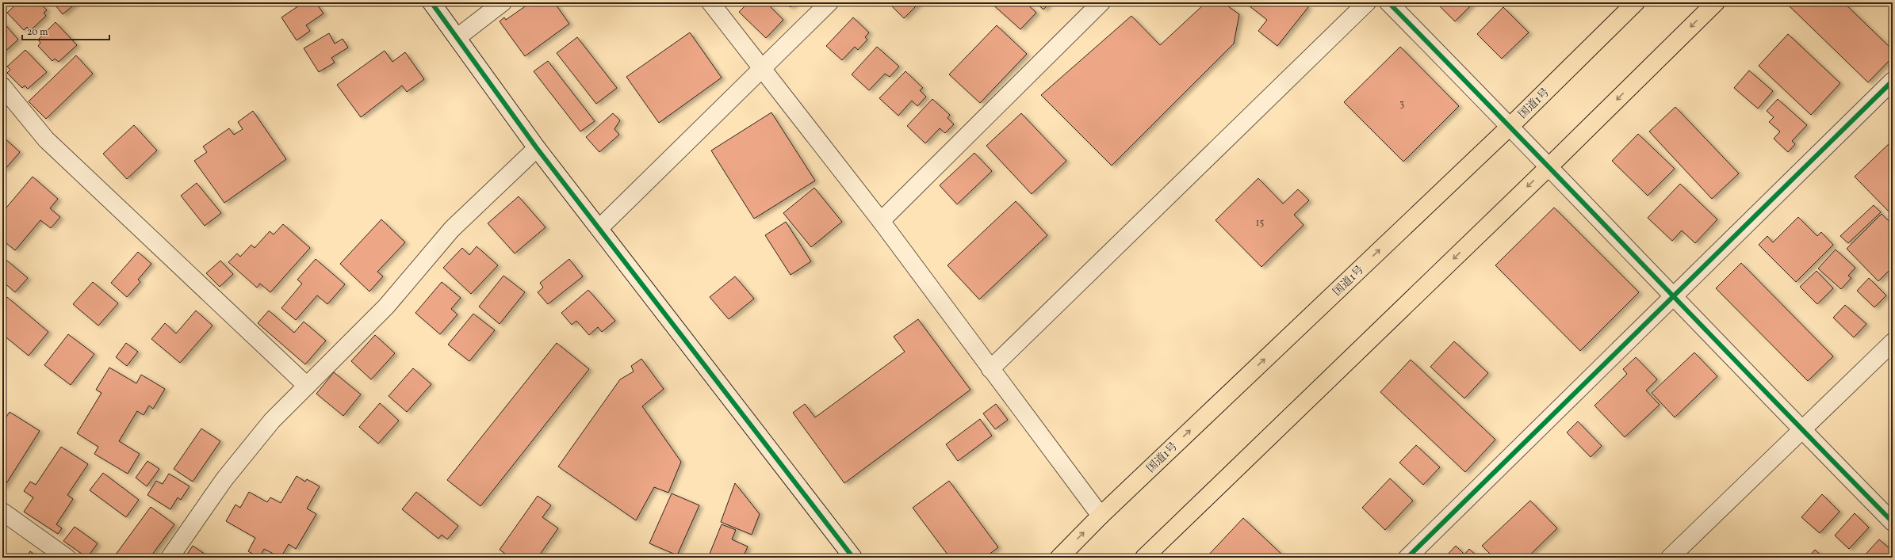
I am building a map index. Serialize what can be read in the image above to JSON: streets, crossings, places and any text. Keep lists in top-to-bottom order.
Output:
{
  "streets": {
    "highway": ["国道1号"]
  },
  "house_numbers": ["3", "15"],
  "scale_bar": "20 m"
}
